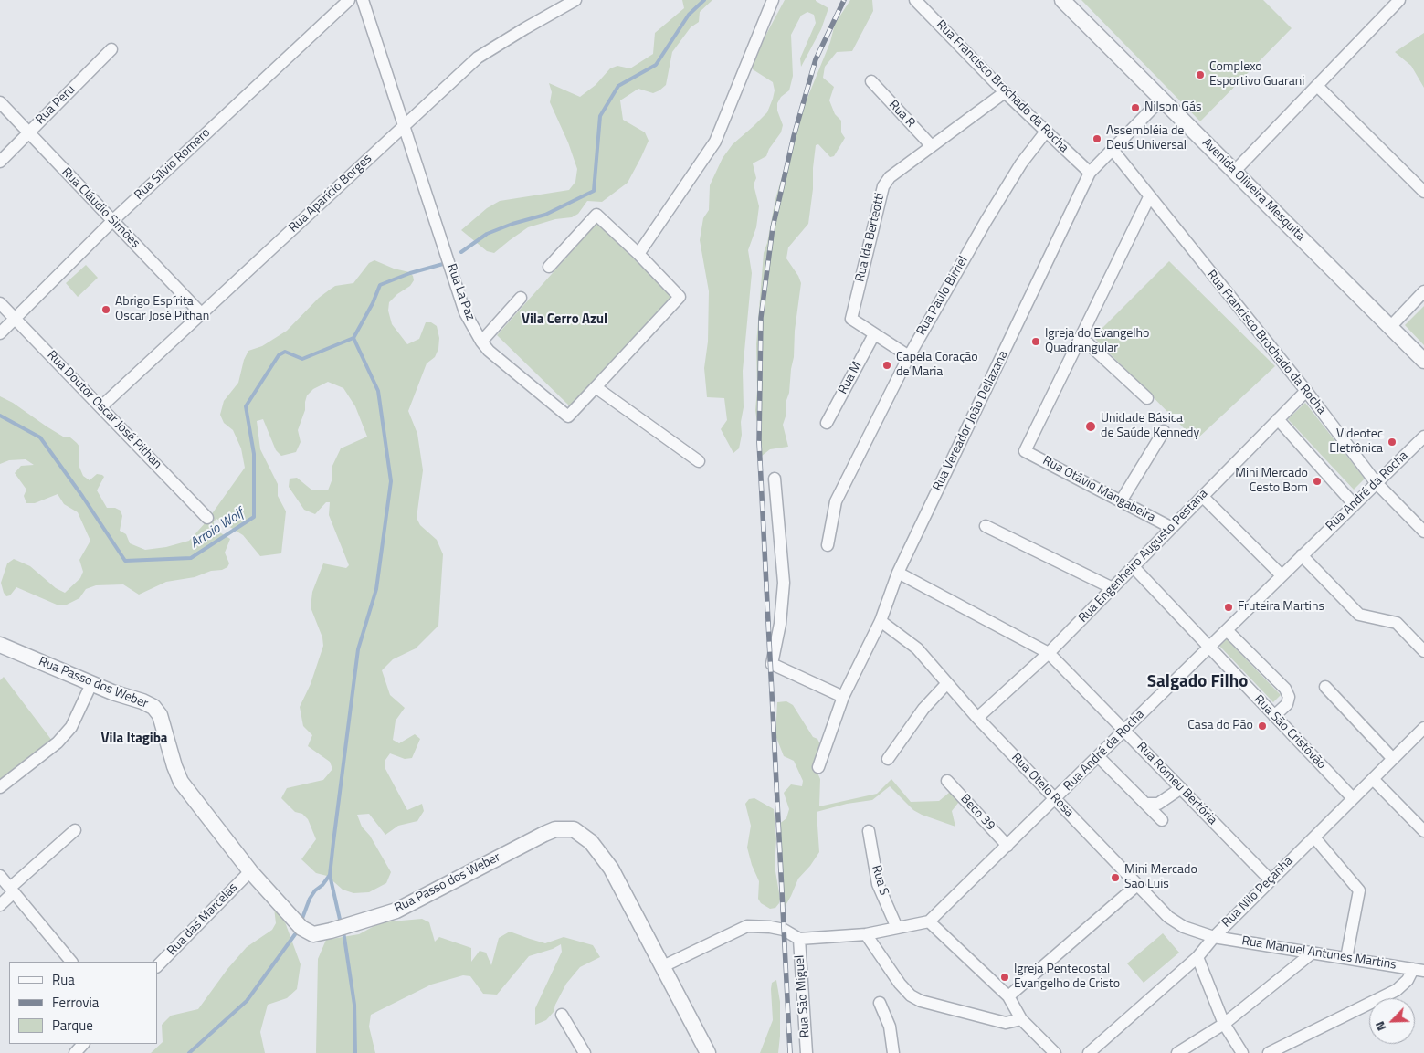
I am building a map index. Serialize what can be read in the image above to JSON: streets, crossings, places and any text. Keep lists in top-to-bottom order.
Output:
{
  "streets": {
    "street": [
      "Rua Francisco Brochado da Rocha",
      "Rua Peru",
      "Rua R",
      "Rua Sílvio Romero",
      "Avenida Oliveira Mesquita",
      "Rua Aparício Borges",
      "Rua Cláudio Simões",
      "Rua Ida Berteotti",
      "Rua La Paz",
      "Rua Paulo Birriel",
      "Rua M",
      "Rua Doutor Oscar José Pithan",
      "Rua Vereador João Dellazana",
      "Rua Otávio Mangabeira",
      "Rua André da Rocha",
      "Rua Engenheiro Augusto Pestana",
      "Rua Passo dos Weber",
      "Rua São Cristóvão",
      "Rua Romeu Bertória",
      "Rua Otelo Rosa",
      "Beco 39",
      "Rua S",
      "Rua Nilo Peçanha",
      "Rua das Marcelas",
      "Rua Manuel Antunes Martins",
      "Rua São Miguel"
    ]
  },
  "crossings": [
    ["Rua Francisco Brochado da Rocha", "Rua Ida Berteotti"],
    ["Rua Francisco Brochado da Rocha", "Rua Paulo Birriel"],
    ["Rua Francisco Brochado da Rocha", "Rua Vereador João Dellazana"],
    ["Rua Francisco Brochado da Rocha", "Rua André da Rocha"],
    ["Rua Francisco Brochado da Rocha", "Rua Engenheiro Augusto Pestana"],
    ["Rua Peru", "Rua Cláudio Simões"],
    ["Rua R", "Rua Ida Berteotti"],
    ["Rua Sílvio Romero", "Rua Cláudio Simões"],
    ["Rua Sílvio Romero", "Rua Doutor Oscar José Pithan"],
    ["Avenida Oliveira Mesquita", "Rua Vereador João Dellazana"],
    ["Rua Aparício Borges", "Rua Cláudio Simões"],
    ["Rua Aparício Borges", "Rua La Paz"],
    ["Rua Aparício Borges", "Rua Doutor Oscar José Pithan"],
    ["Rua Ida Berteotti", "Rua Paulo Birriel"],
    ["Rua Ida Berteotti", "Rua M"],
    ["Rua Vereador João Dellazana", "Rua Romeu Bertória"],
    ["Rua Vereador João Dellazana", "Rua Otelo Rosa"],
    ["Rua Otávio Mangabeira", "Rua Engenheiro Augusto Pestana"],
    ["Rua André da Rocha", "Rua São Cristóvão"],
    ["Rua André da Rocha", "Rua Romeu Bertória"],
    ["Rua André da Rocha", "Rua Otelo Rosa"],
    ["Rua André da Rocha", "Beco 39"],
    ["Rua Engenheiro Augusto Pestana", "Rua São Cristóvão"],
    ["Rua Engenheiro Augusto Pestana", "Rua Romeu Bertória"],
    ["Rua Engenheiro Augusto Pestana", "Rua Otelo Rosa"],
    ["Rua Passo dos Weber", "Rua das Marcelas"],
    ["Rua São Cristóvão", "Rua Nilo Peçanha"],
    ["Rua Romeu Bertória", "Rua Nilo Peçanha"],
    ["Rua Otelo Rosa", "Rua Nilo Peçanha"],
    ["Rua Otelo Rosa", "Rua Manuel Antunes Martins"],
    ["Rua Nilo Peçanha", "Rua Manuel Antunes Martins"]
  ],
  "districts": ["Vila Cerro Azul", "Salgado Filho", "Vila Itagiba"],
  "water": ["Arroio Wolf"],
  "places": [
    "Complexo Esportivo Guarani",
    "Nilson Gás",
    "Assembléia de Deus Universal",
    "Abrigo Espírita Oscar José Pithan",
    "Igreja do Evangelho Quadrangular",
    "Capela Coração de Maria",
    "Unidade Básica de Saúde Kennedy",
    "Videotec Eletrônica",
    "Mini Mercado Cesto Bom",
    "Fruteira Martins",
    "Casa do Pão",
    "Mini Mercado São Luis",
    "Igreja Pentecostal Evangelho de Cristo"
  ],
  "legend": ["Rua", "Ferrovia", "Parque"],
  "north": "bottom left"
}
